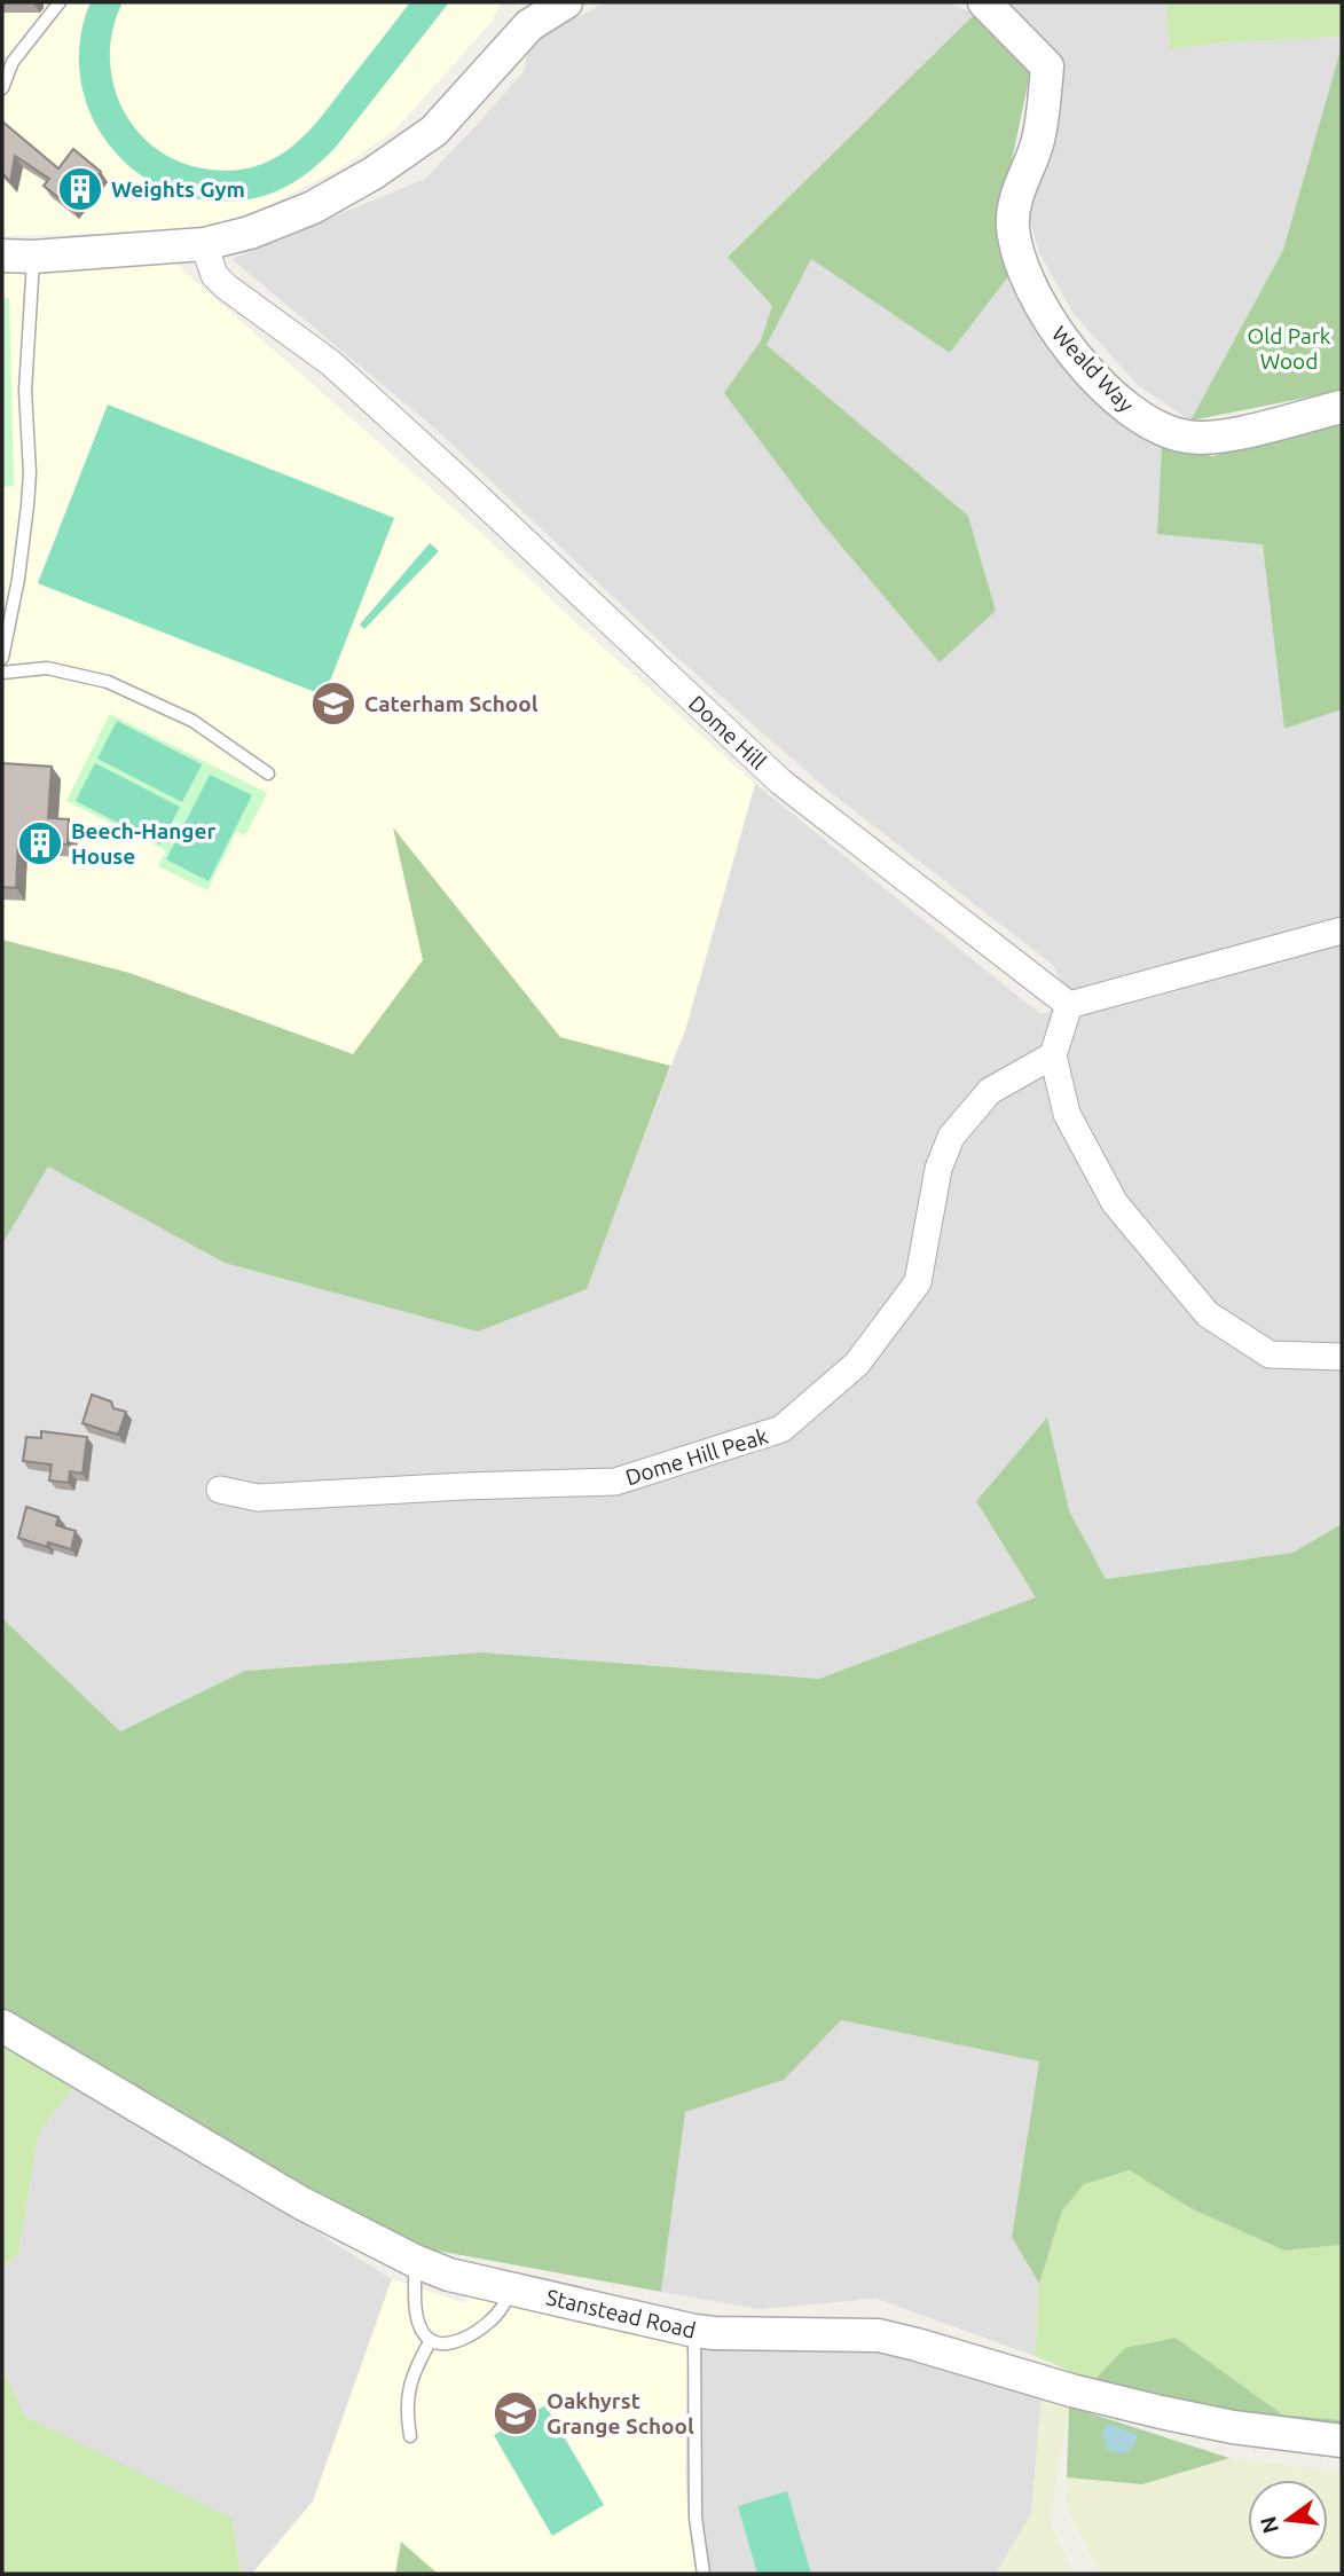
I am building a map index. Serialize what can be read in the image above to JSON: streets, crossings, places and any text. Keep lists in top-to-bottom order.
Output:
{
  "streets": {
    "street": [
      "Weald Way",
      "Dome Hill",
      "Dome Hill Peak",
      "Stanstead Road"
    ]
  },
  "parks": ["Old Park Wood"],
  "places": {
    "building": ["Weights Gym", "Beech-Hanger House"],
    "school or university": ["Caterham School", "Oakhyrst Grange School"]
  },
  "north": "left"
}
